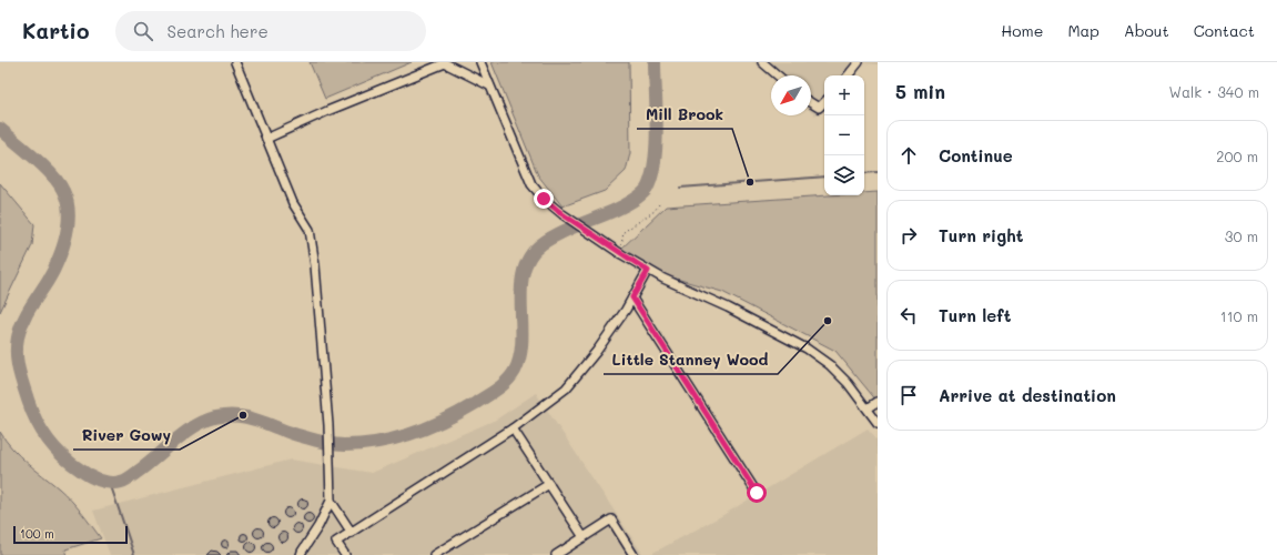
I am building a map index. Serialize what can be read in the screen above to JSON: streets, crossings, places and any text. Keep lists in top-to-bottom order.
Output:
{
  "places": ["Mill Brook", "Little Stanney Wood", "River Gowy"],
  "scale_bar": "100 m",
  "north": "bottom left",
  "page": {
    "header": "Kartio",
    "search": "Search here",
    "nav": [
      "Home",
      "Map",
      "About",
      "Contact"
    ],
    "heading": ["5 min", "Walk · 340 m"],
    "map_buttons": ["+", "−"],
    "list": [
      ["Continue", "200 m"],
      ["Turn right", "30 m"],
      ["Turn left", "110 m"],
      "Arrive at destination"
    ],
    "scale": "100 m"
  }
}
